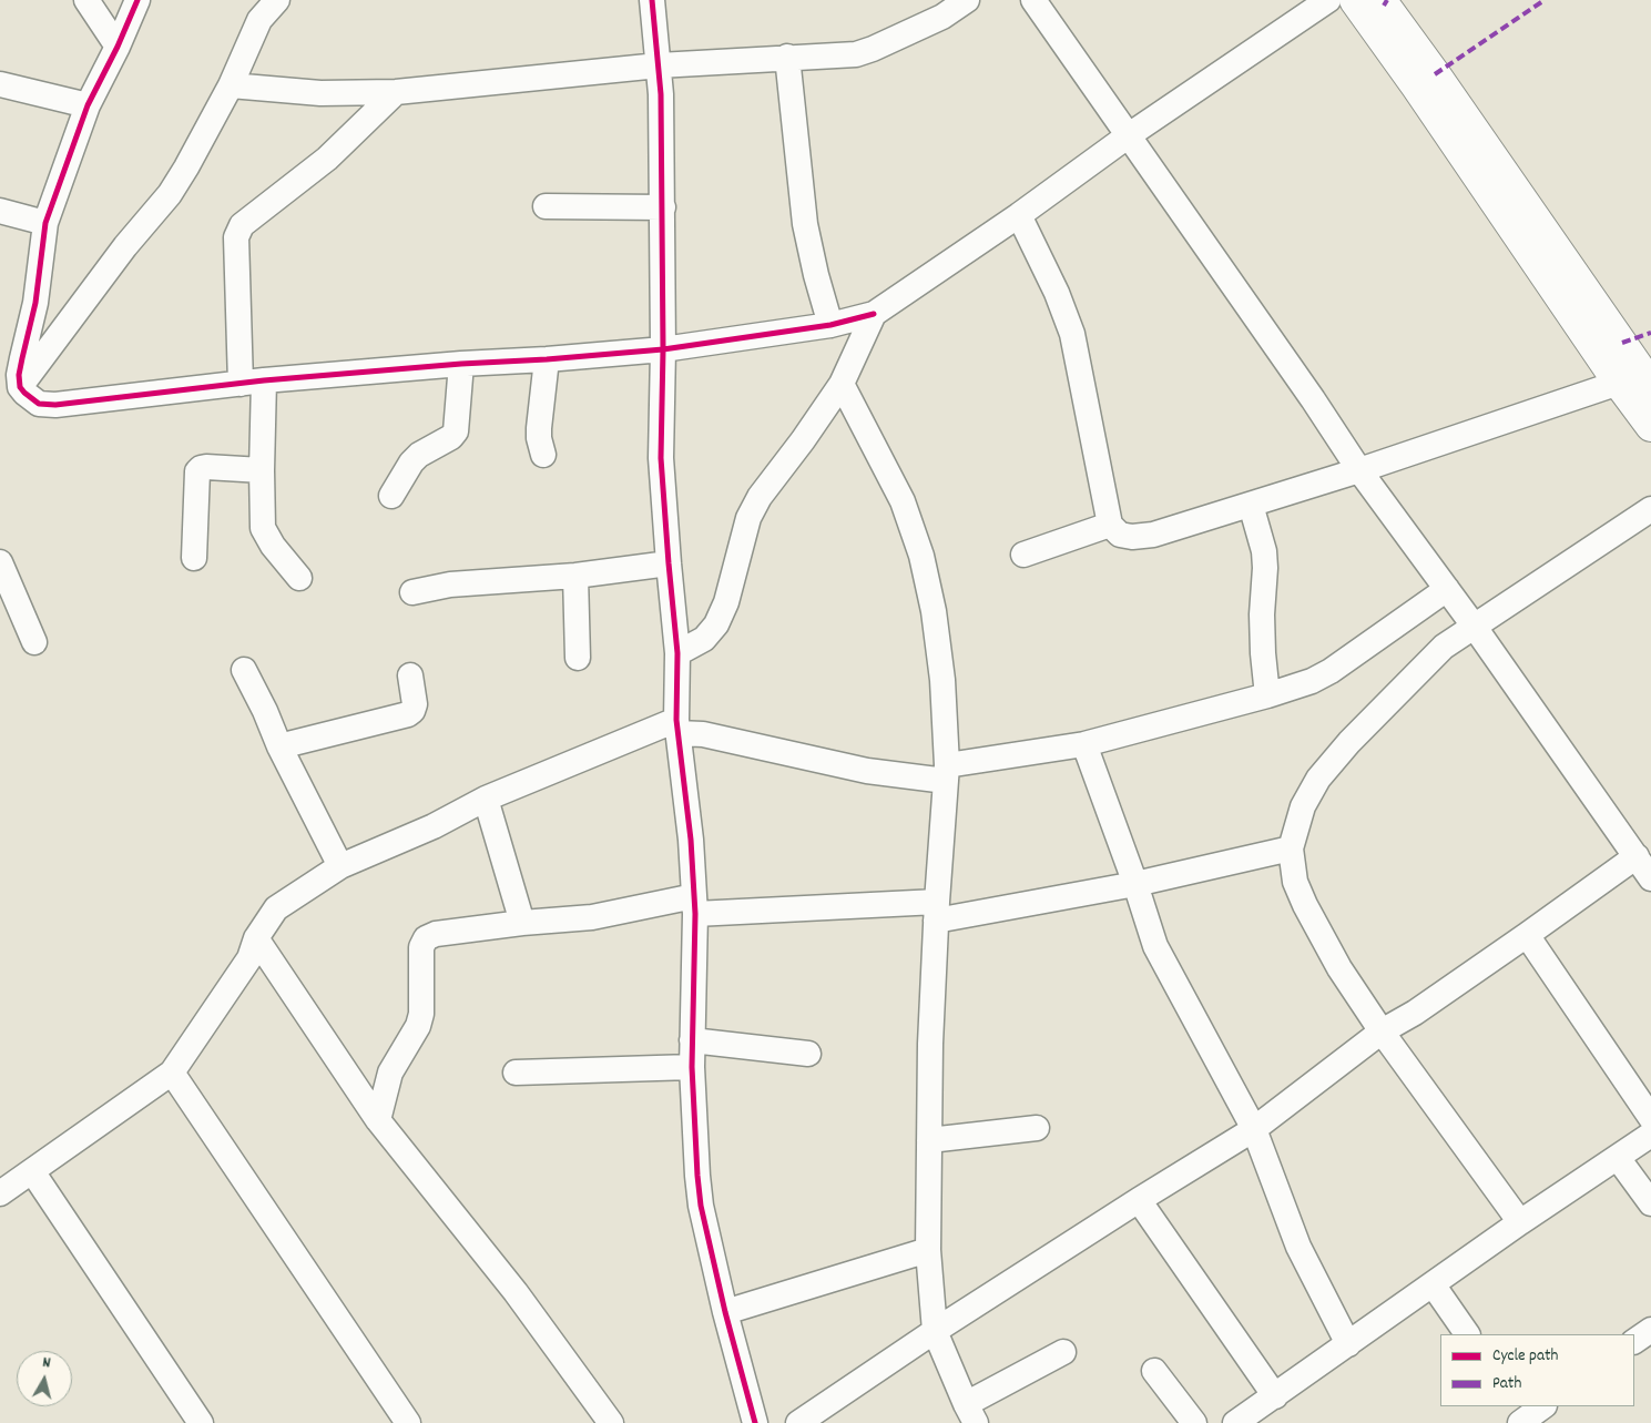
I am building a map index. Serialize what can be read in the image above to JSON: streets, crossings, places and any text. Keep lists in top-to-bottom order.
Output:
{
  "legend": ["Cycle path", "Path"],
  "north": "top"
}
